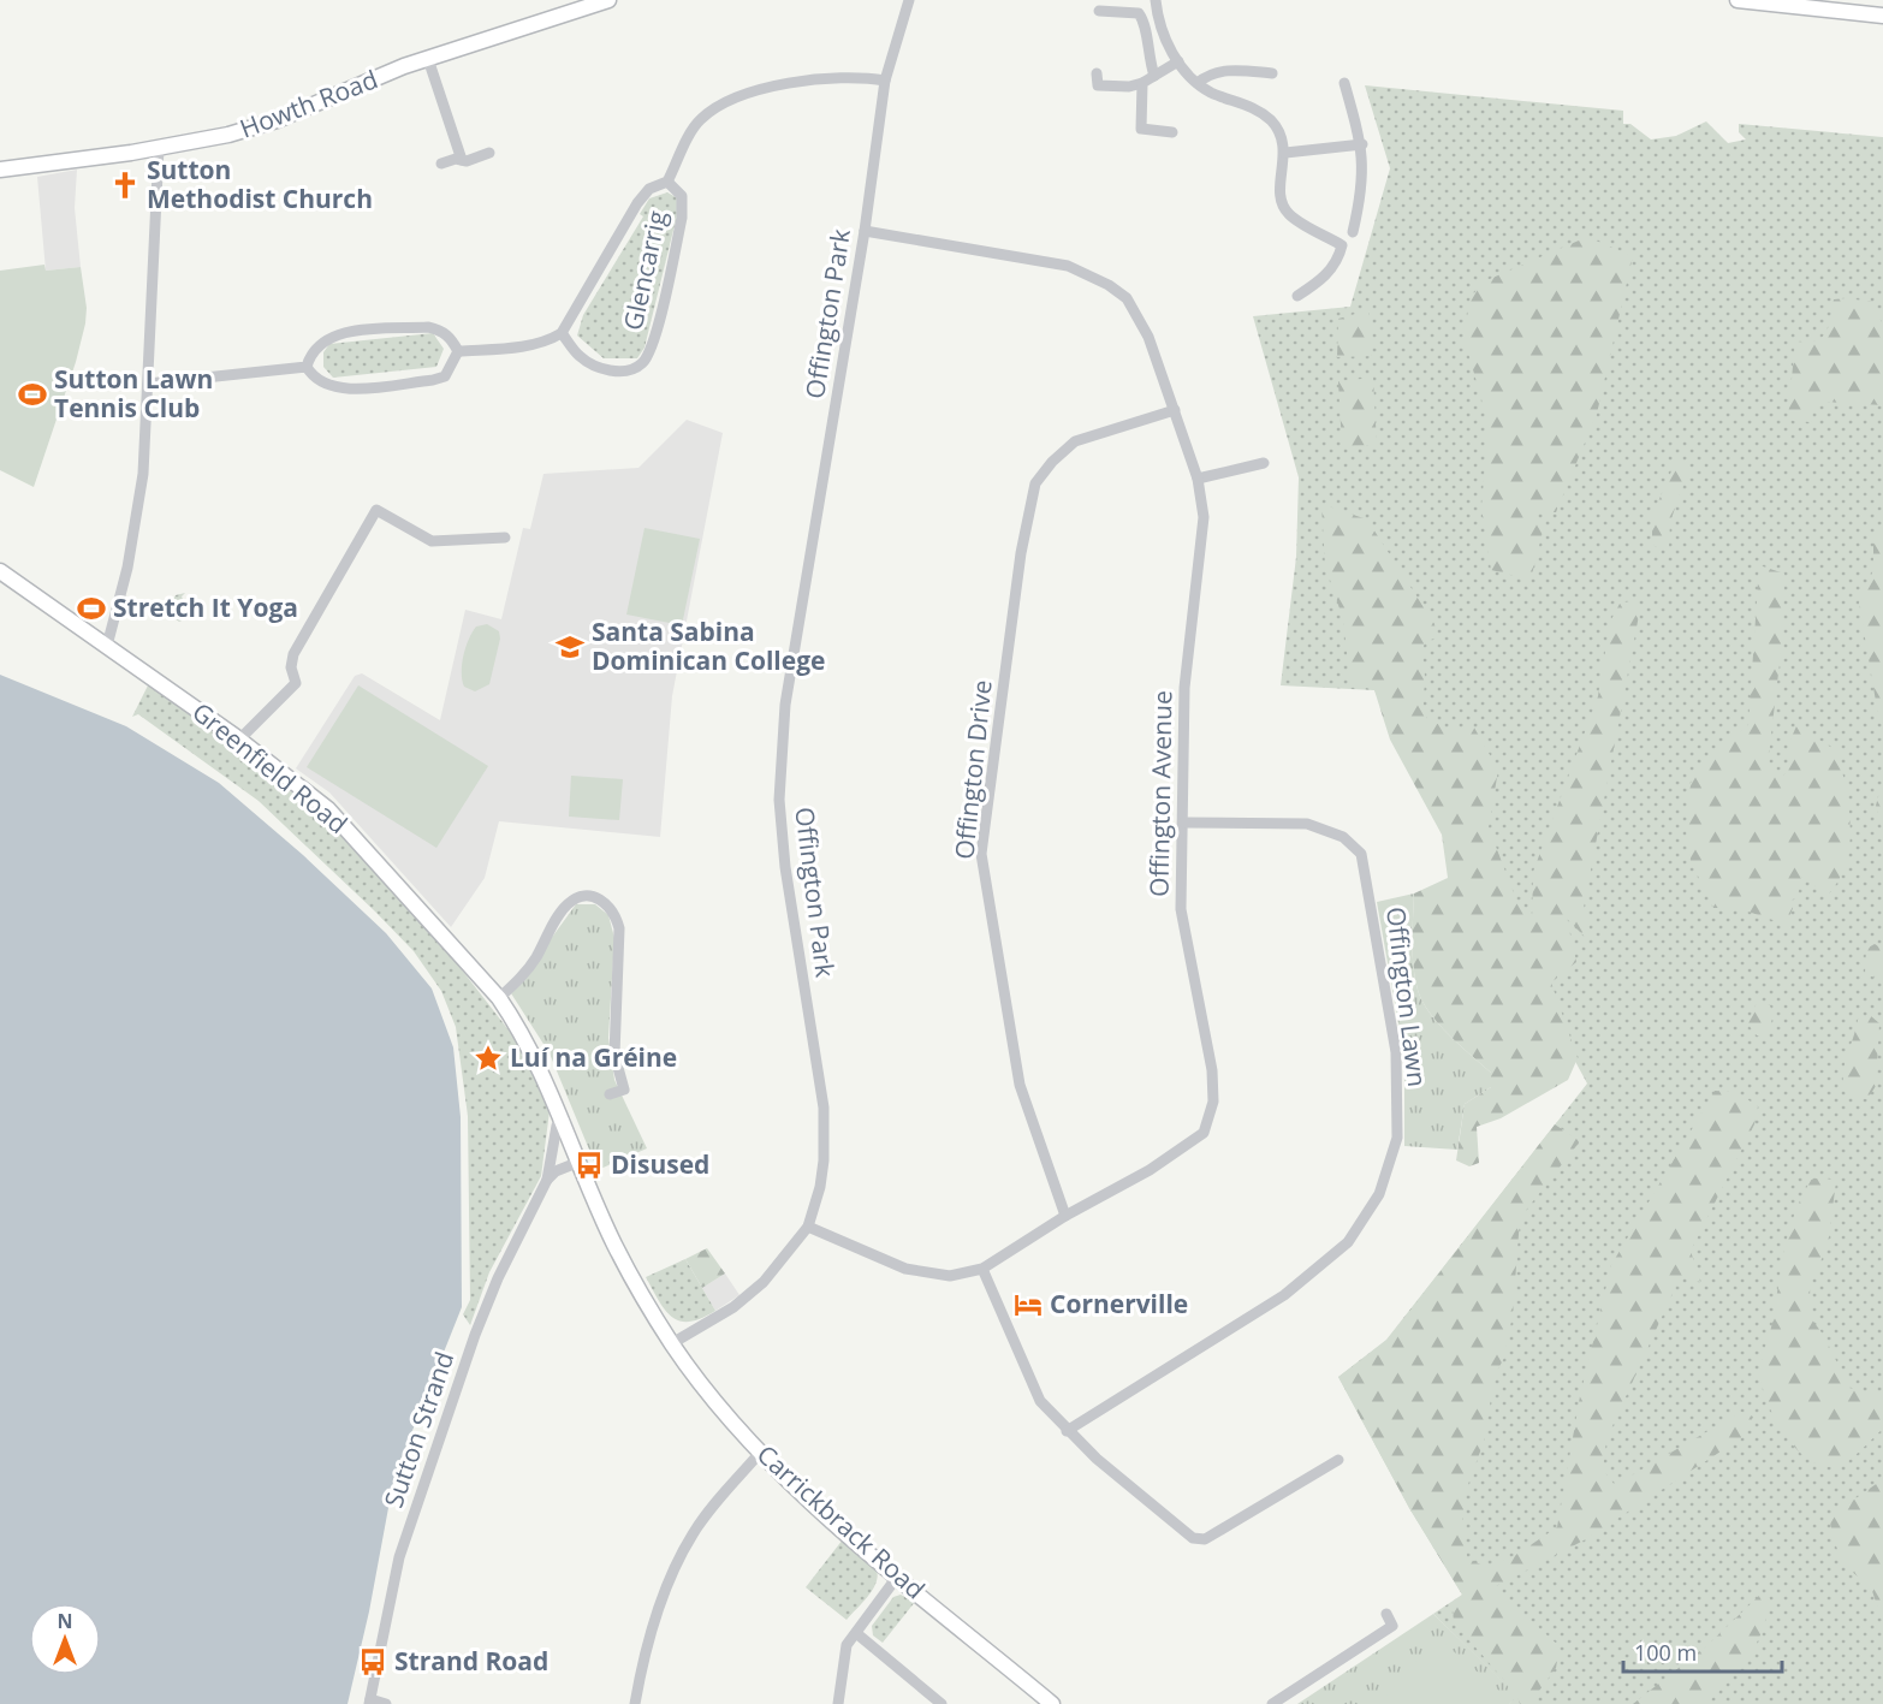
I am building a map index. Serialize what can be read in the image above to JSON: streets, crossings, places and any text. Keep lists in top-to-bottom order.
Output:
{
  "streets": {
    "main road": ["Howth Road", "Greenfield Road", "Carrickbrack Road"],
    "street": [
      "Glencarrig",
      "Offington Park",
      "Offington Drive",
      "Offington Avenue",
      "Offington Lawn",
      "Sutton Strand"
    ]
  },
  "crossings": [
    ["Glencarrig", "Offington Park"],
    ["Offington Park", "Offington Avenue"],
    ["Offington Park", "Carrickbrack Road"],
    ["Greenfield Road", "Sutton Strand"],
    ["Greenfield Road", "Carrickbrack Road"],
    ["Offington Drive", "Offington Avenue"],
    ["Offington Avenue", "Offington Lawn"],
    ["Sutton Strand", "Carrickbrack Road"]
  ],
  "places": {
    "church": ["Sutton Methodist Church"],
    "sports": ["Sutton Lawn Tennis Club", "Stretch It Yoga"],
    "school or university": ["Santa Sabina Dominican College"],
    "place": ["Luí na Gréine"],
    "bus stop": ["Disused", "Strand Road"],
    "hotel": ["Cornerville"]
  },
  "scale_bar": "100 m",
  "north": "top"
}
